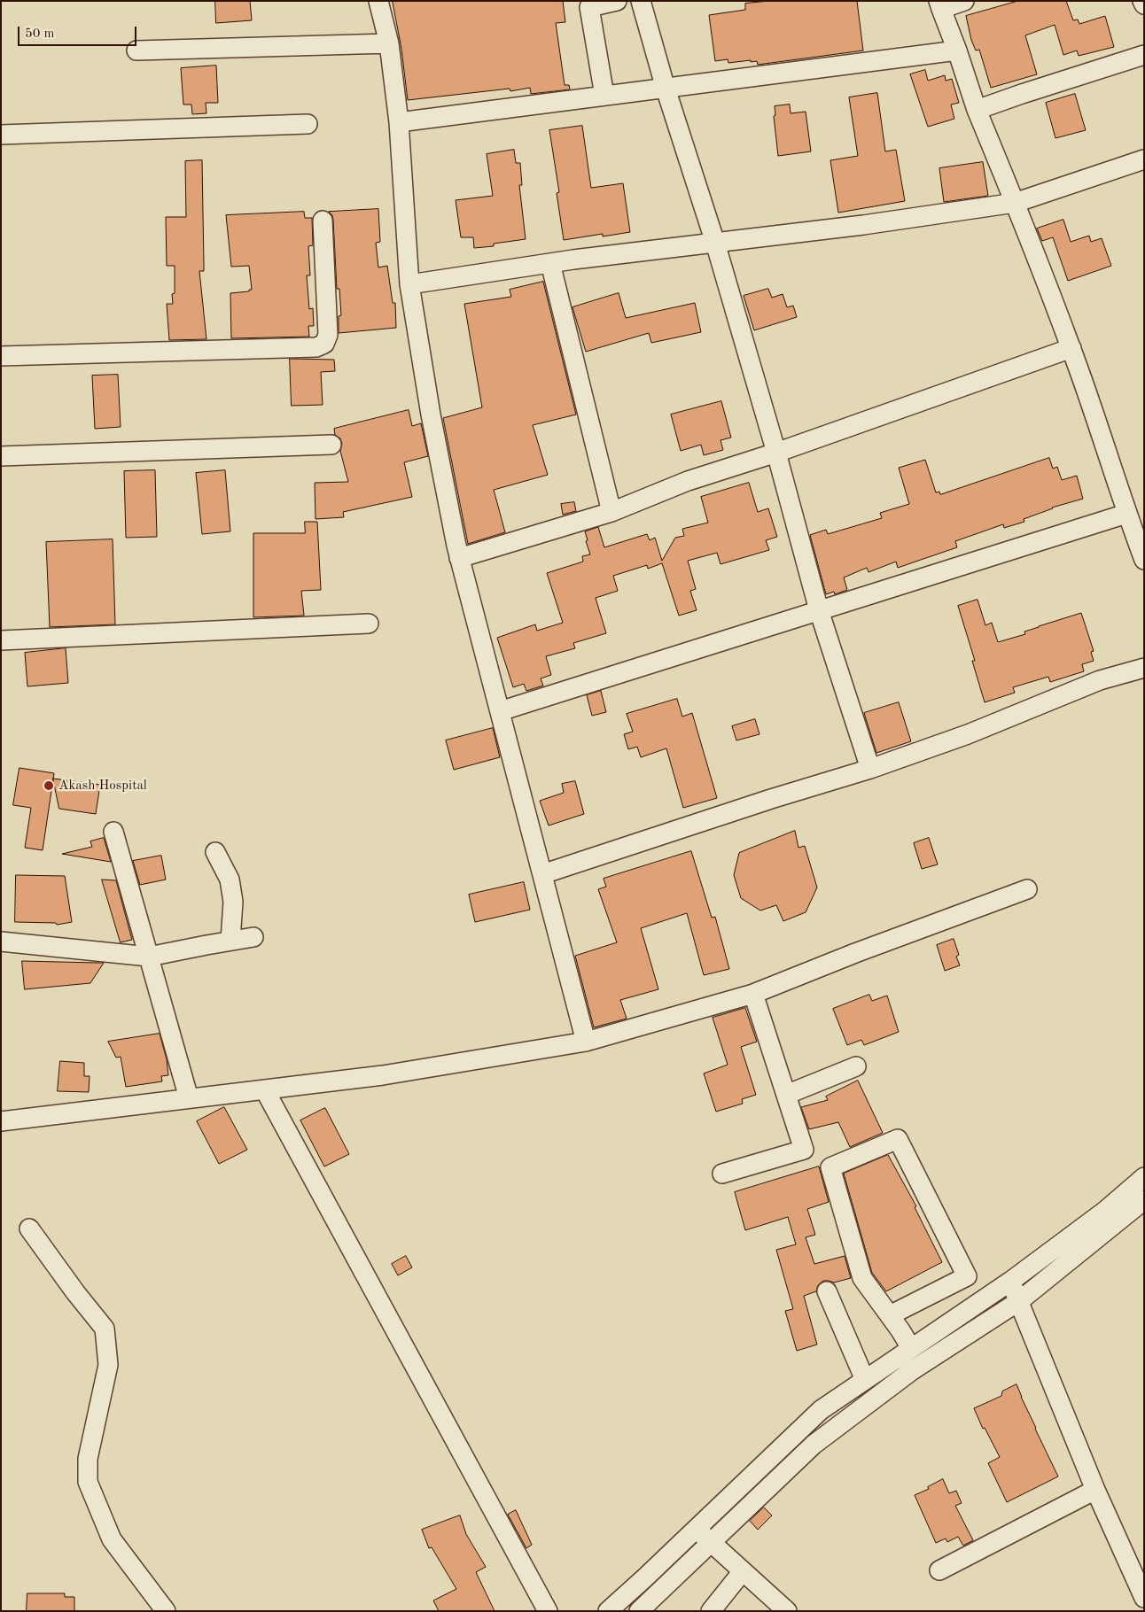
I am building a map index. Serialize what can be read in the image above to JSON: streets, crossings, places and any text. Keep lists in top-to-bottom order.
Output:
{
  "places": ["Akash Hospital"],
  "scale_bar": "50 m"
}
